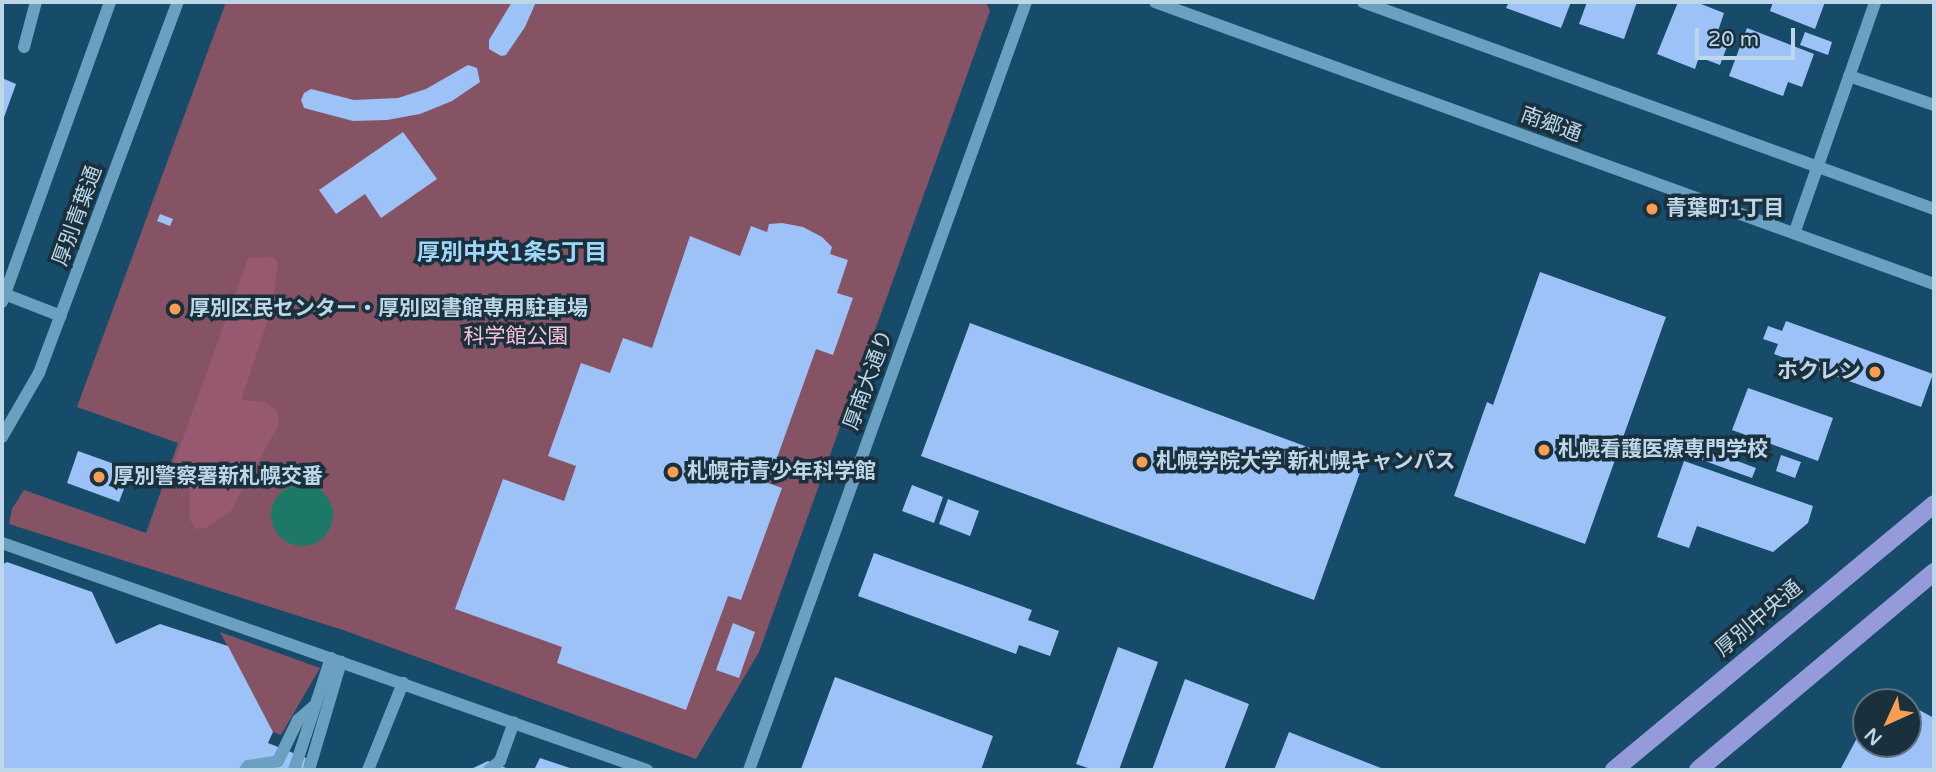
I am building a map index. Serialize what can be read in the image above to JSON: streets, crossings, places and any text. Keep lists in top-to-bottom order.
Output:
{
  "streets": {
    "main road": ["厚別中央通"],
    "street": ["南郷通", "厚別青葉通", "厚南大通り"]
  },
  "districts": ["厚別中央1条5丁目"],
  "parks": ["科学館公園"],
  "places": [
    "青葉町1丁目",
    "厚別区民センター・厚別図書館専用駐車場",
    "ホクレン",
    "札幌看護医療専門学校",
    "札幌学院大学 新札幌キャンパス",
    "札幌市青少年科学館",
    "厚別警察署新札幌交番"
  ],
  "scale_bar": "20 m",
  "north": "bottom left"
}
